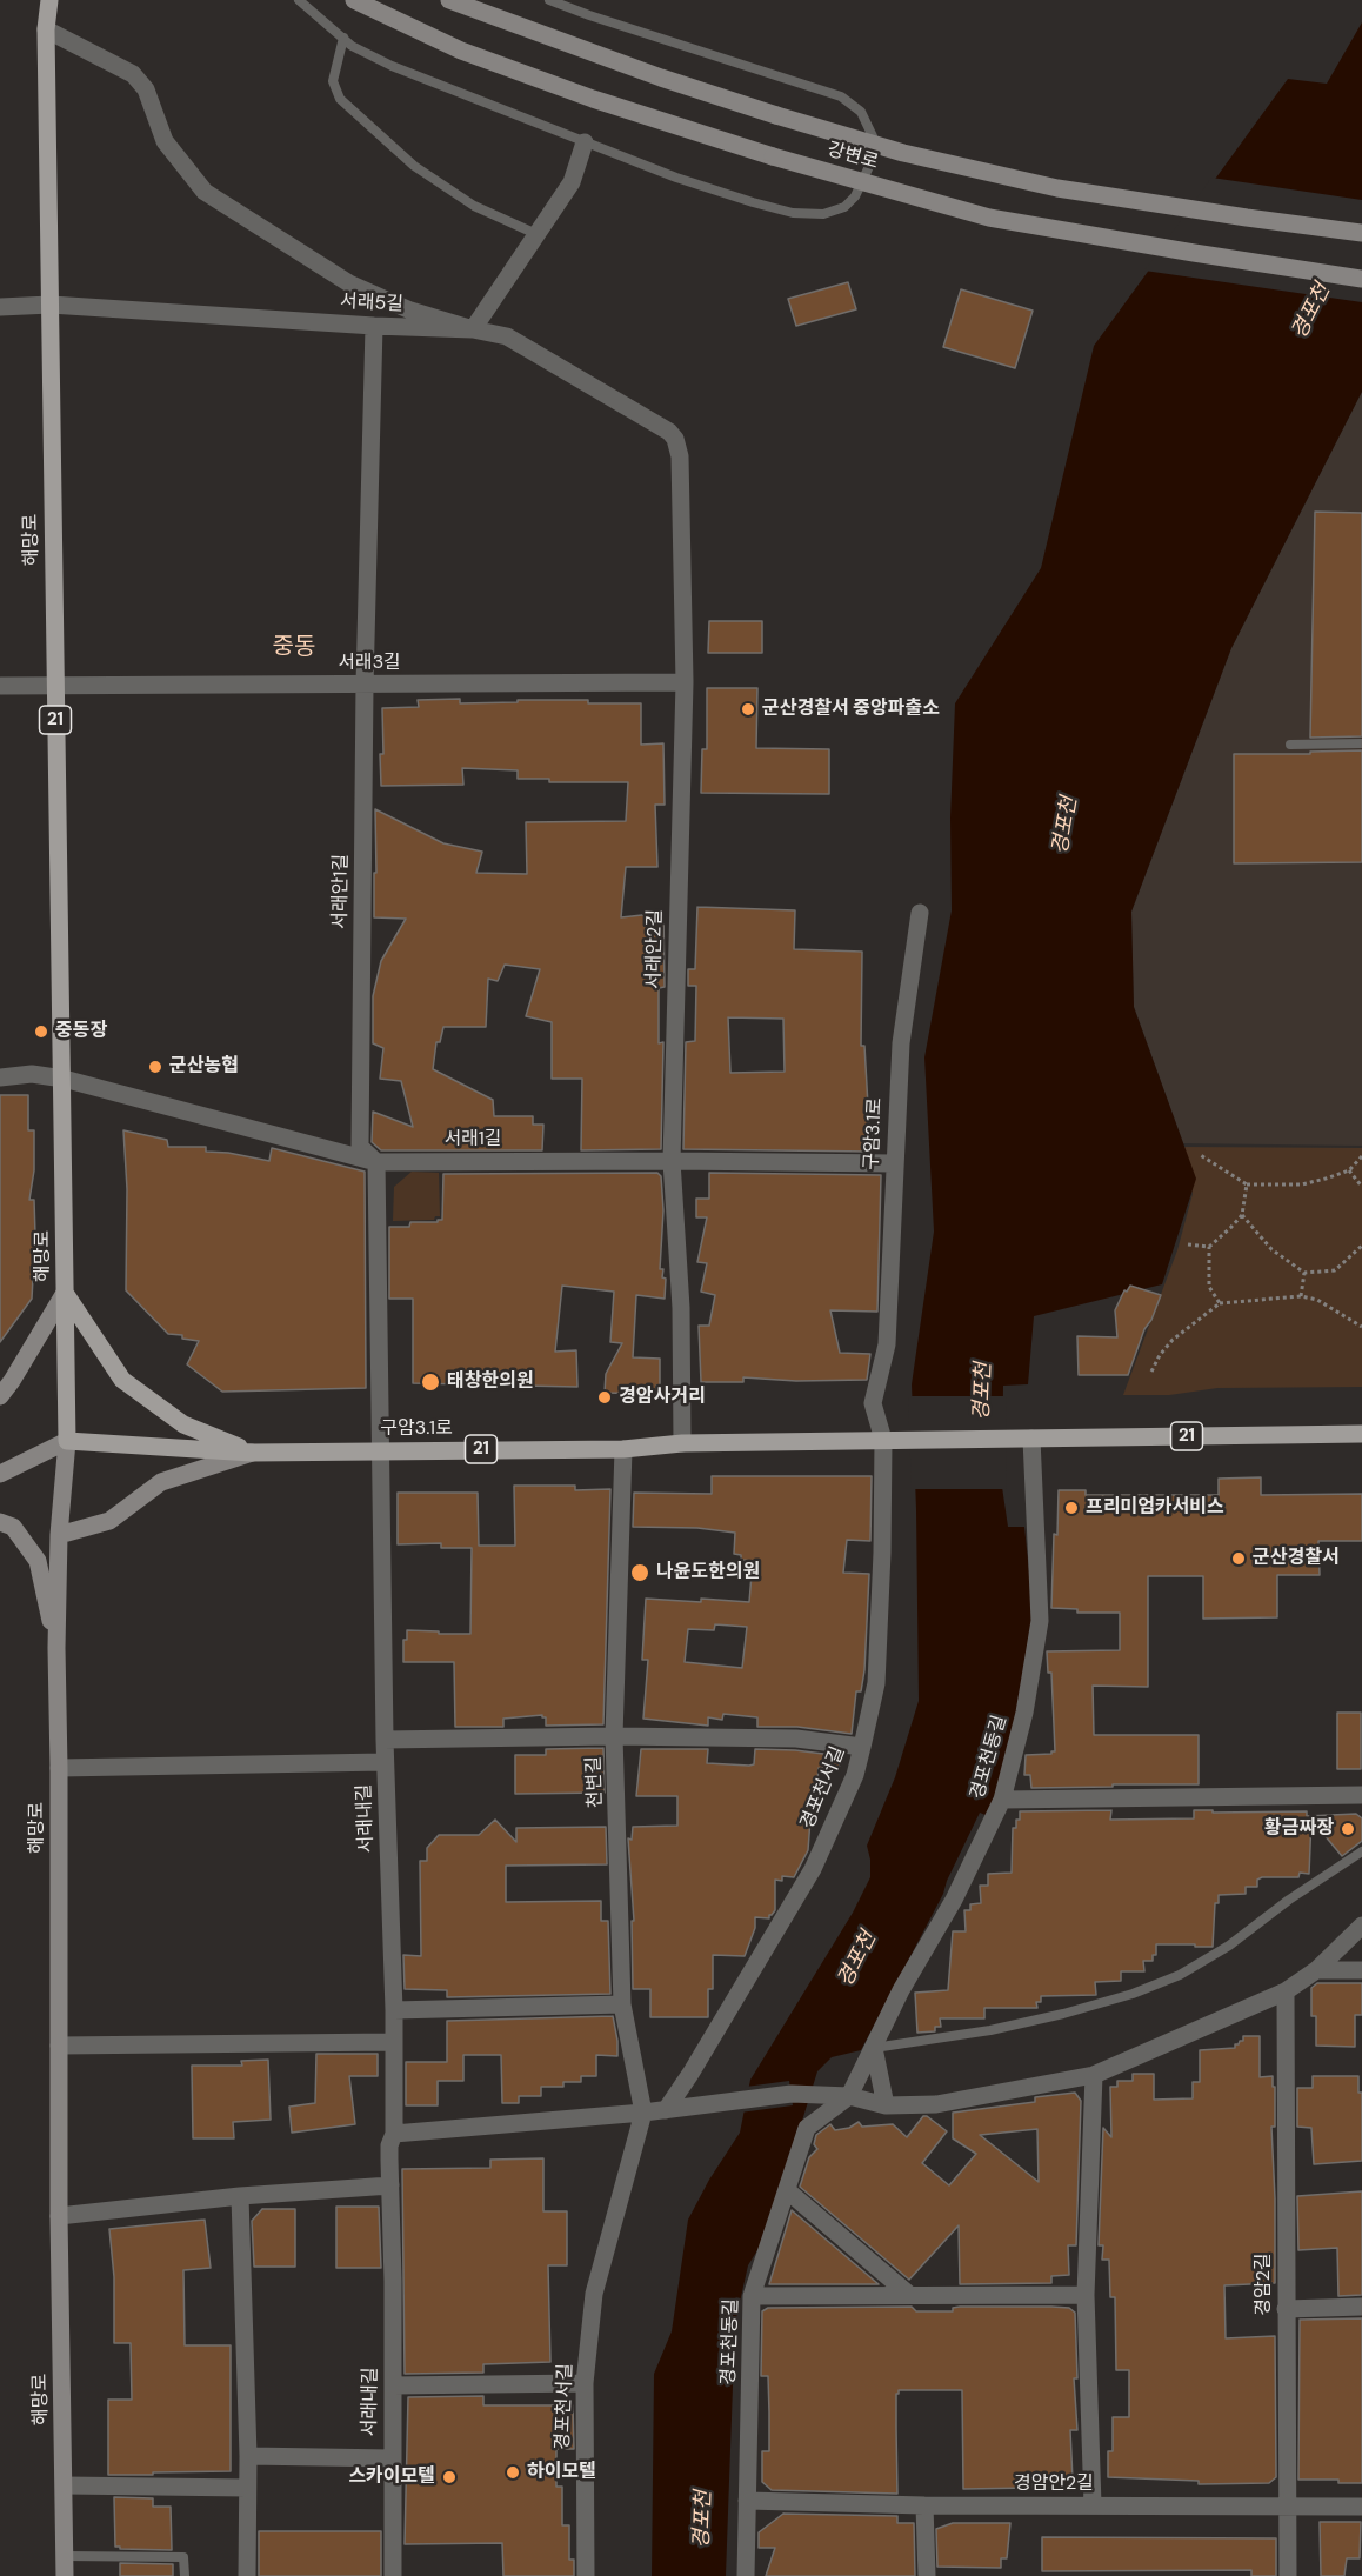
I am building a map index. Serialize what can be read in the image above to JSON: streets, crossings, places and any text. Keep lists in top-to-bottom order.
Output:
{
  "streets": {
    "main road": ["해망로", "21", "구암3.1로"],
    "street": [
      "강변로",
      "서래5길",
      "서래3길",
      "서래안1길",
      "서래안2길",
      "서래1길",
      "경포천동길",
      "천변길",
      "경포천서길",
      "서래내길",
      "경암2길",
      "경암안2길"
    ]
  },
  "crossings": [
    ["서래5길", "해망로"],
    ["서래5길", "서래안1길"],
    ["서래5길", "서래안2길"],
    ["해망로", "서래3길"],
    ["해망로", "구암3.1로"],
    ["해망로", "서래1길"],
    ["서래3길", "서래안1길"],
    ["서래3길", "서래안2길"],
    ["21", "구암3.1로"],
    ["21", "경포천동길"],
    ["21", "경포천서길"],
    ["서래안1길", "구암3.1로"],
    ["서래안1길", "서래1길"],
    ["서래안1길", "서래내길"],
    ["서래안2길", "구암3.1로"],
    ["서래안2길", "서래1길"],
    ["구암3.1로", "서래1길"],
    ["구암3.1로", "천변길"],
    ["구암3.1로", "경포천서길"],
    ["구암3.1로", "서래내길"],
    ["경포천동길", "경암안2길"],
    ["천변길", "경포천서길"],
    ["경암2길", "경암안2길"]
  ],
  "districts": ["중동"],
  "water": ["경포천"],
  "places": [
    "군산경찰서 중앙파출소",
    "중동장",
    "군산농협",
    "태창한의원",
    "경암사거리",
    "프리미엄카서비스",
    "군산경찰서",
    "나윤도한의원",
    "황금짜장",
    "하이모텔",
    "스카이모텔"
  ]
}
